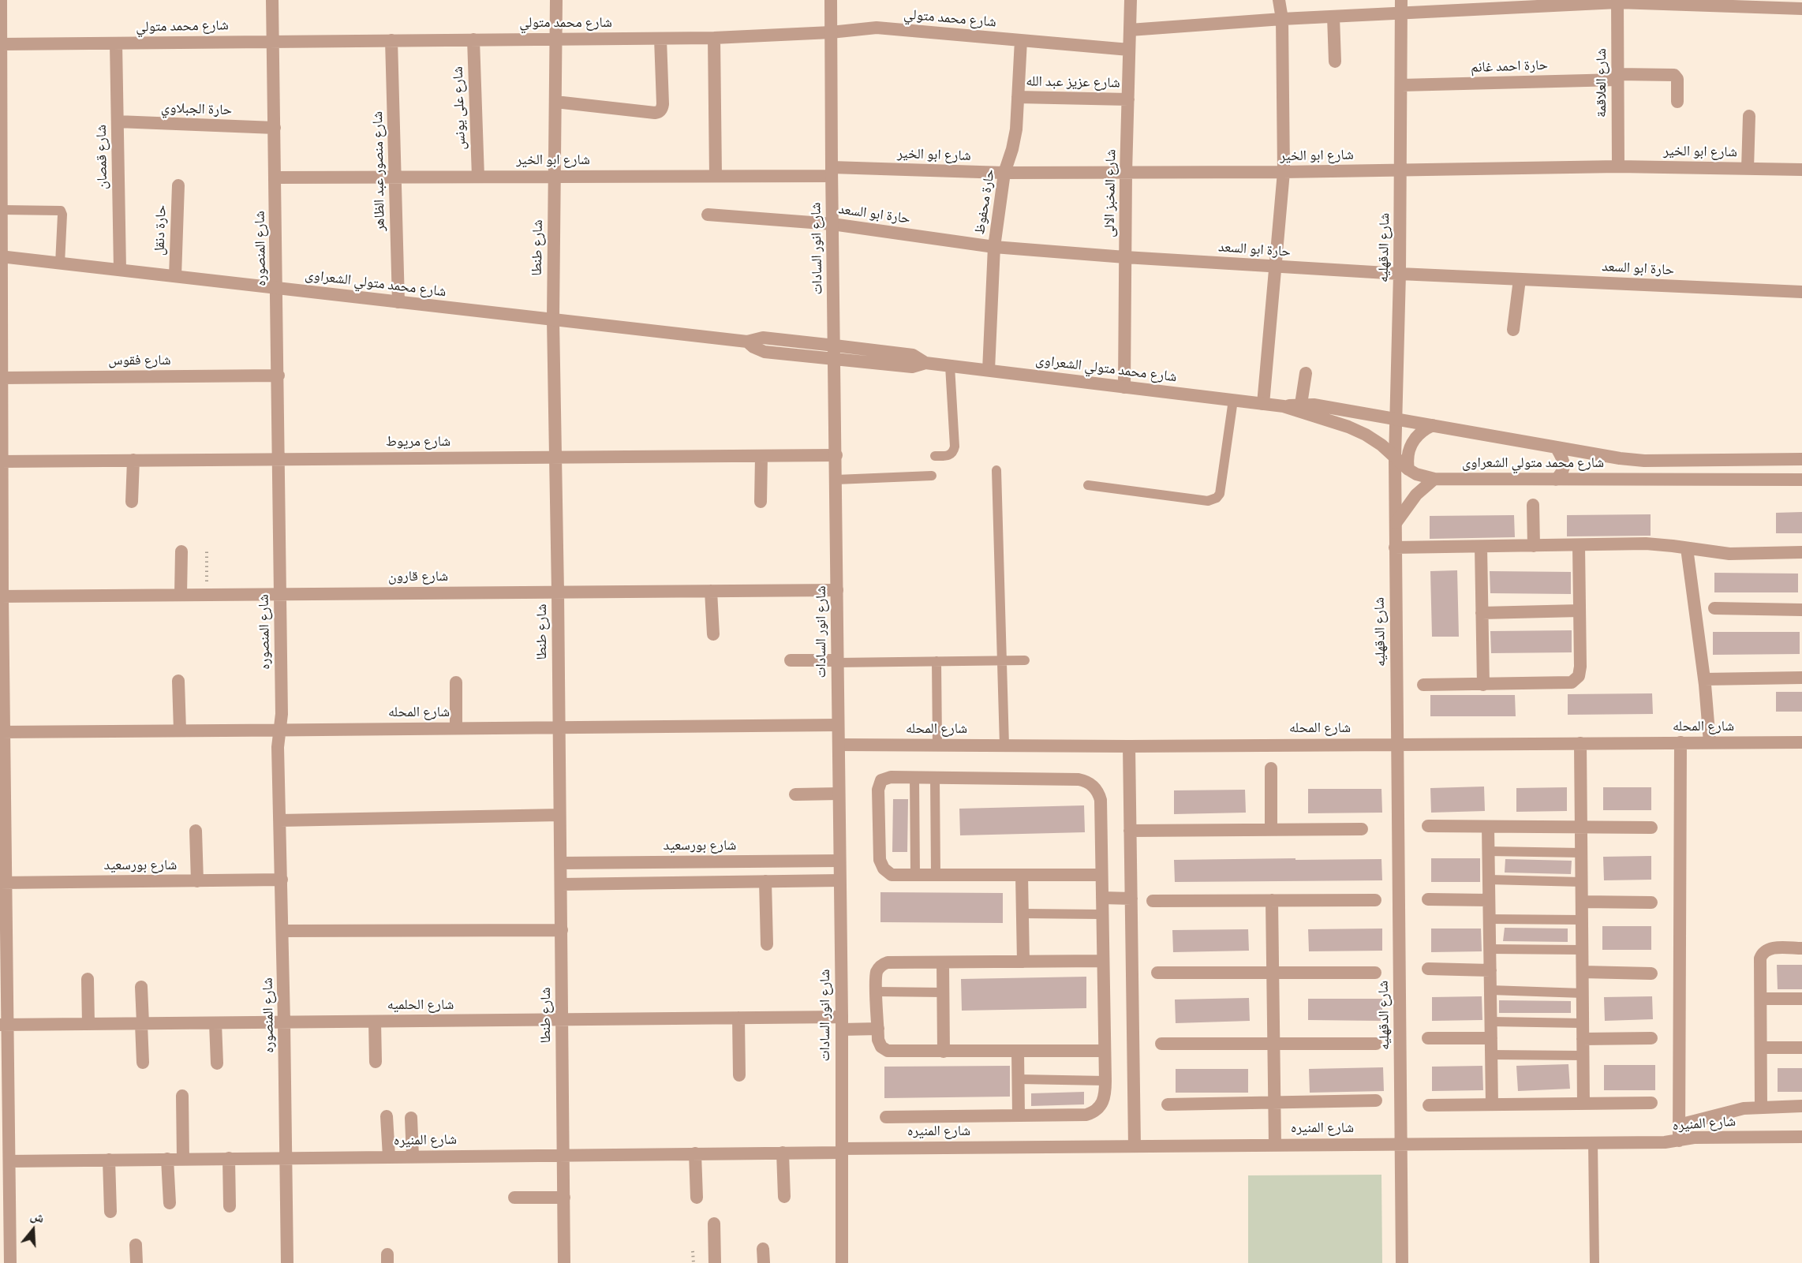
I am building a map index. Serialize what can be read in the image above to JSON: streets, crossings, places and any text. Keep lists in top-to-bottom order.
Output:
{
  "streets": {
    "street": [
      "شارع محمد متولي",
      "حارة احمد غانم",
      "شارع عزيز عبد الله",
      "شارع العلاقمة",
      "شارع على يونس",
      "حارة الجبلاوي",
      "شارع ابو الخير",
      "شارع قمصان",
      "شارع منصور عبد الظاهر",
      "شارع المخبز الالى",
      "حارة محفوظ",
      "حارة ابو السعد",
      "حارة دنقل",
      "شارع طنطا",
      "شارع الدقهليه",
      "شارع المنصوره",
      "شارع انور السادات",
      "شارع محمد متولي الشعراوى",
      "شارع فقوس",
      "شارع مريوط",
      "شارع قارون",
      "شارع المحله",
      "شارع بورسعيد",
      "شارع الحلميه",
      "شارع المنيره"
    ]
  },
  "crossings": [
    ["شارع محمد متولي", "شارع على يونس"],
    ["شارع محمد متولي", "شارع قمصان"],
    ["شارع محمد متولي", "شارع منصور عبد الظاهر"],
    ["شارع محمد متولي", "شارع المخبز الالى"],
    ["شارع محمد متولي", "حارة محفوظ"],
    ["شارع محمد متولي", "شارع طنطا"],
    ["شارع محمد متولي", "شارع المنصوره"],
    ["شارع محمد متولي", "شارع انور السادات"],
    ["حارة احمد غانم", "شارع العلاقمة"],
    ["حارة احمد غانم", "شارع الدقهليه"],
    ["شارع عزيز عبد الله", "شارع المخبز الالى"],
    ["شارع عزيز عبد الله", "حارة محفوظ"],
    ["شارع العلاقمة", "شارع ابو الخير"],
    ["شارع على يونس", "شارع ابو الخير"],
    ["حارة الجبلاوي", "شارع قمصان"],
    ["حارة الجبلاوي", "شارع المنصوره"],
    ["شارع ابو الخير", "شارع منصور عبد الظاهر"],
    ["شارع ابو الخير", "شارع المخبز الالى"],
    ["شارع ابو الخير", "حارة محفوظ"],
    ["شارع ابو الخير", "شارع طنطا"],
    ["شارع ابو الخير", "شارع الدقهليه"],
    ["شارع ابو الخير", "شارع المنصوره"],
    ["شارع ابو الخير", "شارع انور السادات"],
    ["شارع قمصان", "شارع محمد متولي الشعراوى"],
    ["شارع منصور عبد الظاهر", "شارع محمد متولي الشعراوى"],
    ["شارع المخبز الالى", "حارة ابو السعد"],
    ["شارع المخبز الالى", "شارع محمد متولي الشعراوى"],
    ["حارة محفوظ", "حارة ابو السعد"],
    ["حارة محفوظ", "شارع محمد متولي الشعراوى"],
    ["حارة ابو السعد", "شارع الدقهليه"],
    ["حارة ابو السعد", "شارع انور السادات"],
    ["حارة دنقل", "شارع محمد متولي الشعراوى"],
    ["شارع طنطا", "شارع محمد متولي الشعراوى"],
    ["شارع طنطا", "شارع مريوط"],
    ["شارع طنطا", "شارع قارون"],
    ["شارع طنطا", "شارع المحله"],
    ["شارع طنطا", "شارع بورسعيد"],
    ["شارع طنطا", "شارع الحلميه"],
    ["شارع طنطا", "شارع المنيره"],
    ["شارع الدقهليه", "شارع محمد متولي الشعراوى"],
    ["شارع الدقهليه", "شارع المحله"],
    ["شارع الدقهليه", "شارع المنيره"],
    ["شارع المنصوره", "شارع محمد متولي الشعراوى"],
    ["شارع المنصوره", "شارع فقوس"],
    ["شارع المنصوره", "شارع مريوط"],
    ["شارع المنصوره", "شارع قارون"],
    ["شارع المنصوره", "شارع المحله"],
    ["شارع المنصوره", "شارع بورسعيد"],
    ["شارع المنصوره", "شارع الحلميه"],
    ["شارع المنصوره", "شارع المنيره"],
    ["شارع انور السادات", "شارع محمد متولي الشعراوى"],
    ["شارع انور السادات", "شارع مريوط"],
    ["شارع انور السادات", "شارع قارون"],
    ["شارع انور السادات", "شارع المحله"],
    ["شارع انور السادات", "شارع بورسعيد"],
    ["شارع انور السادات", "شارع الحلميه"],
    ["شارع انور السادات", "شارع المنيره"]
  ],
  "north": "top"
}
